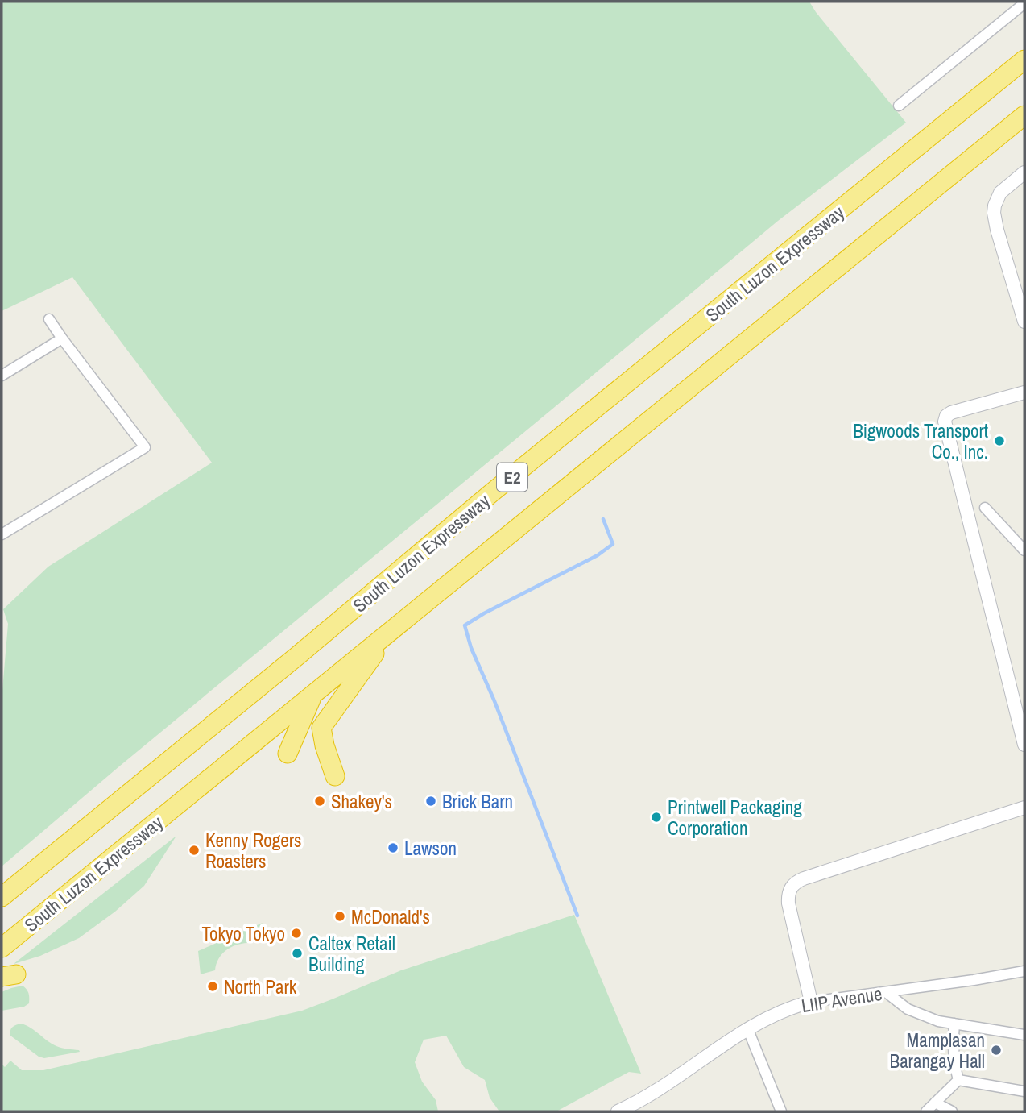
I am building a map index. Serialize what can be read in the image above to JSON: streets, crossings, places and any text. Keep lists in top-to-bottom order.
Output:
{
  "streets": {
    "highway": ["South Luzon Expressway", "E2"],
    "street": ["LIIP Avenue"]
  },
  "places": [
    "Bigwoods Transport Co., Inc.",
    "Shakey's",
    "Brick Barn",
    "Printwell Packaging Corporation",
    "Lawson",
    "Kenny Rogers Roasters",
    "McDonald's",
    "Tokyo Tokyo",
    "Caltex Retail Building",
    "North Park",
    "Mamplasan Barangay Hall"
  ]
}
